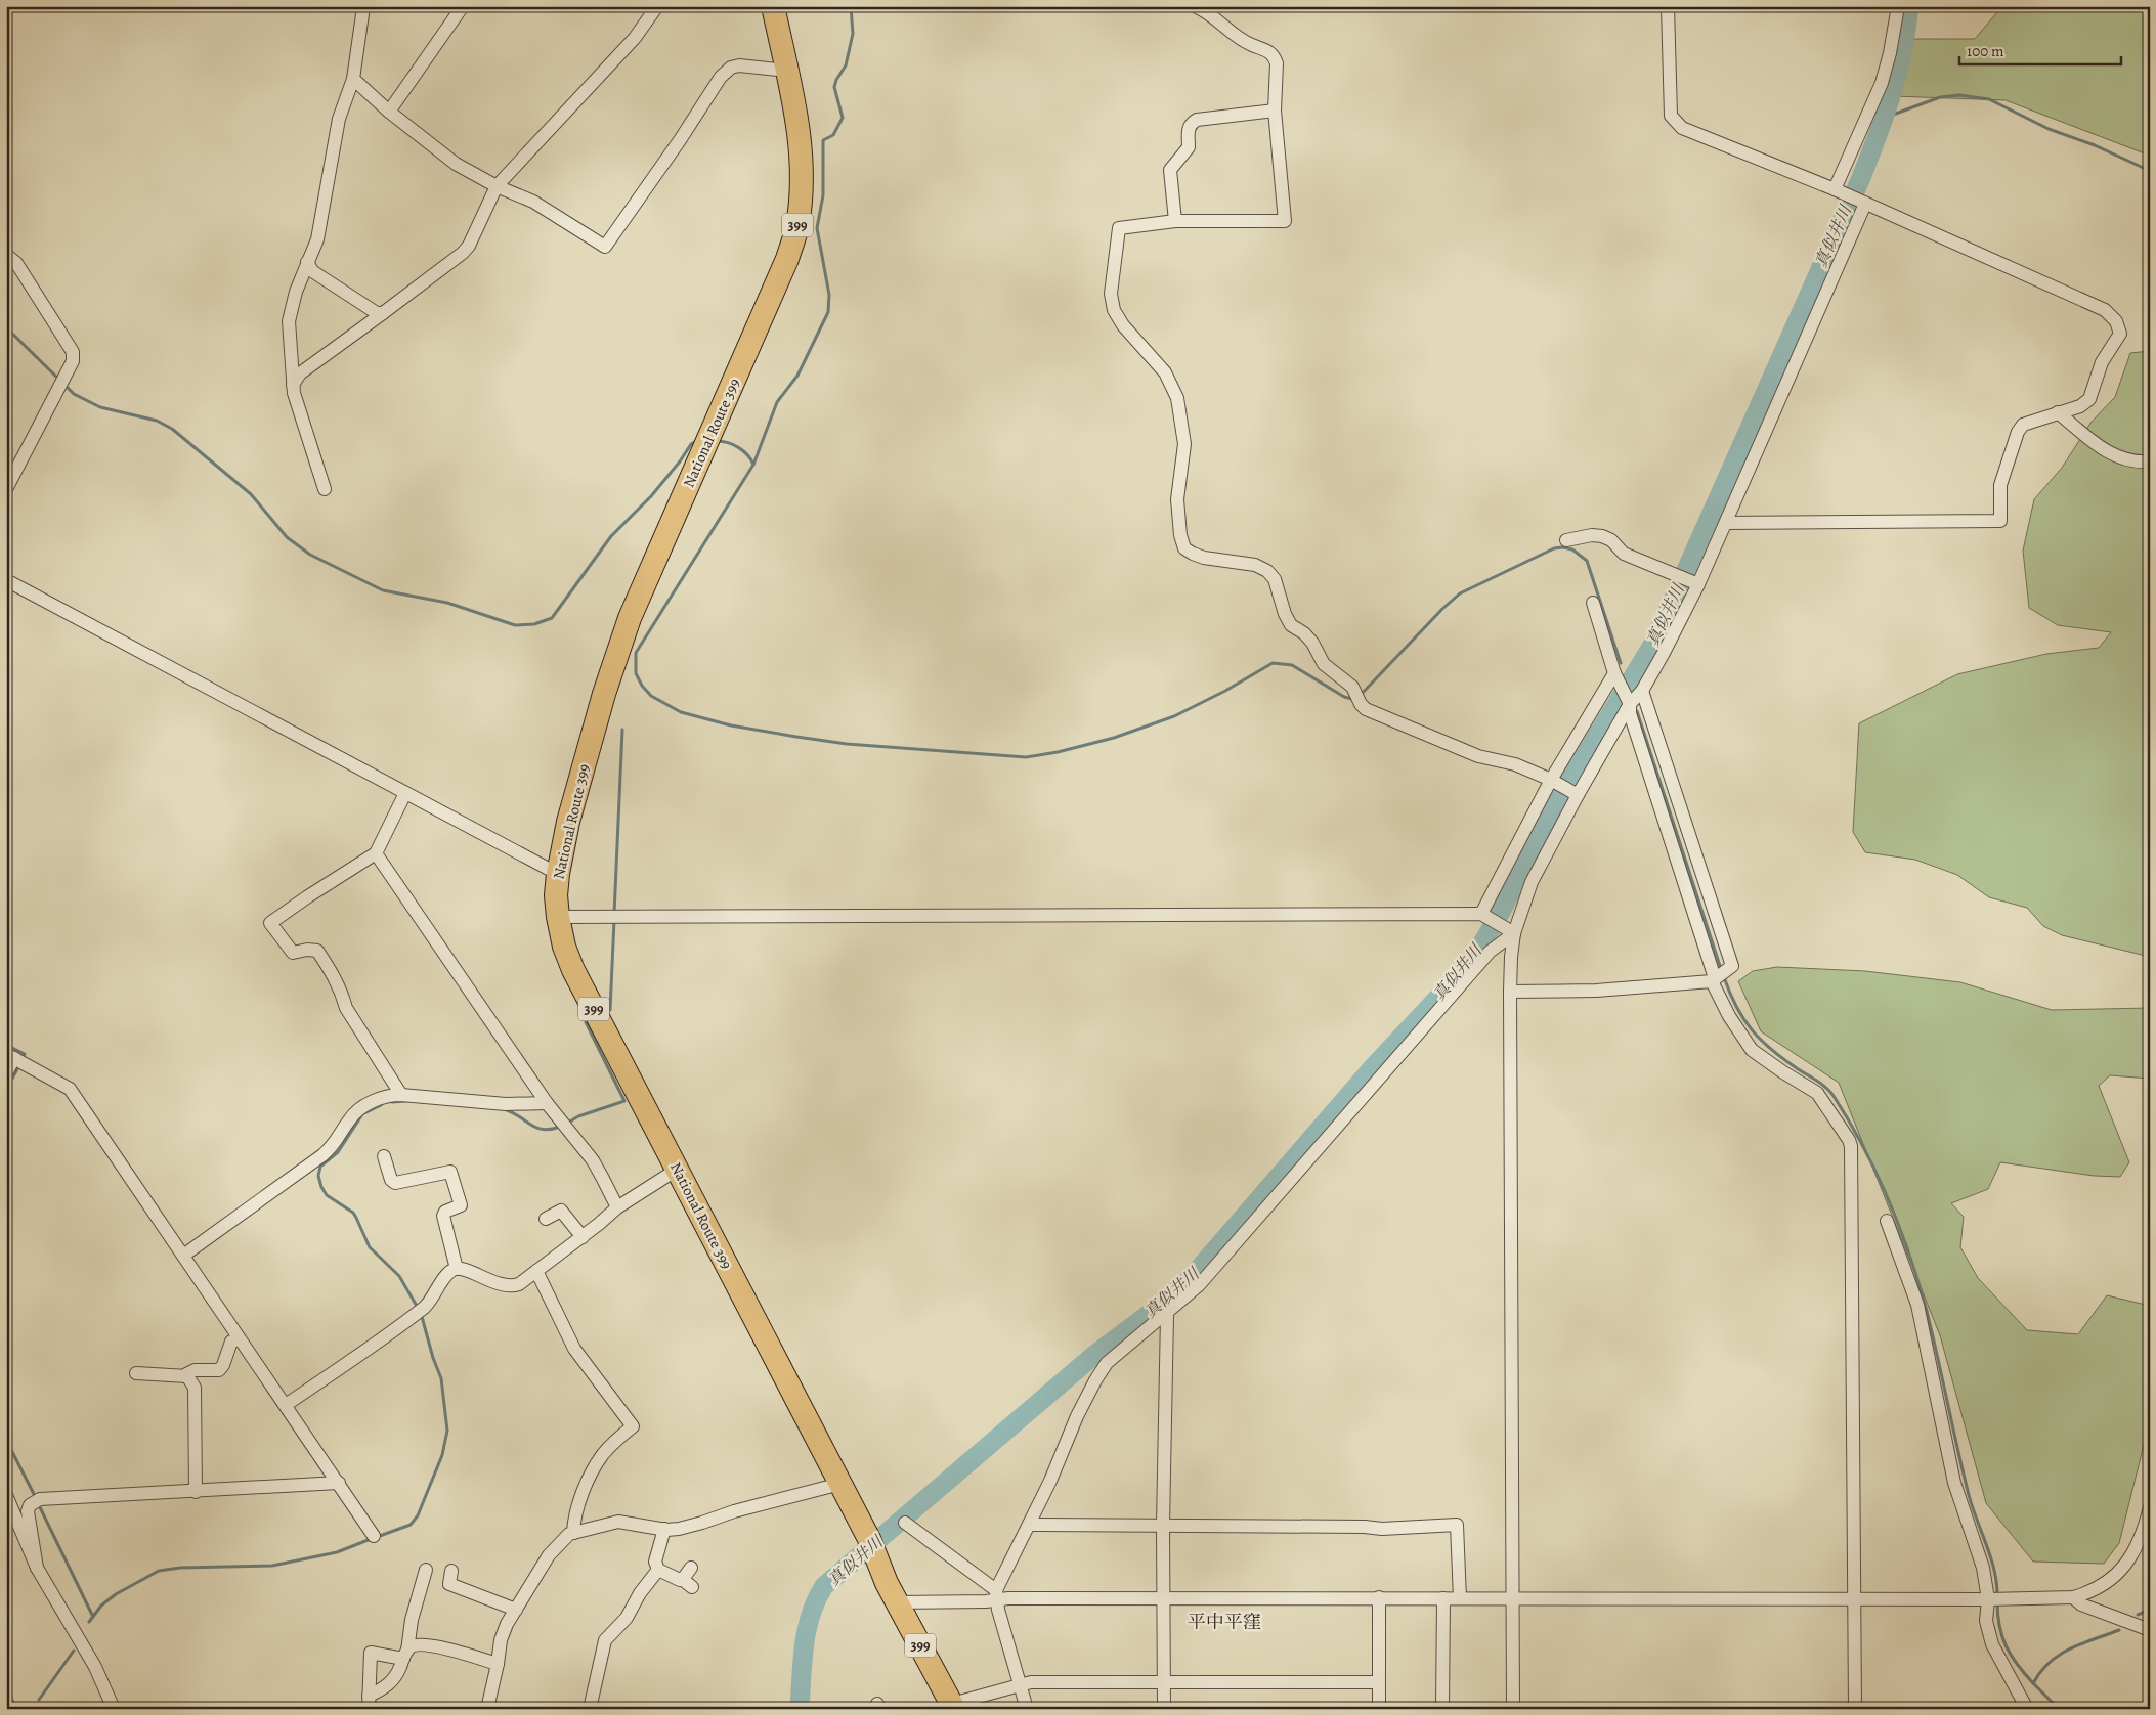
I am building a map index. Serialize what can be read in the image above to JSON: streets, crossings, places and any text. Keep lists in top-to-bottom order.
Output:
{
  "streets": {
    "highway": ["399", "National Route 399"]
  },
  "districts": ["平中平窪"],
  "water": ["真似井川"],
  "scale_bar": "100 m"
}
